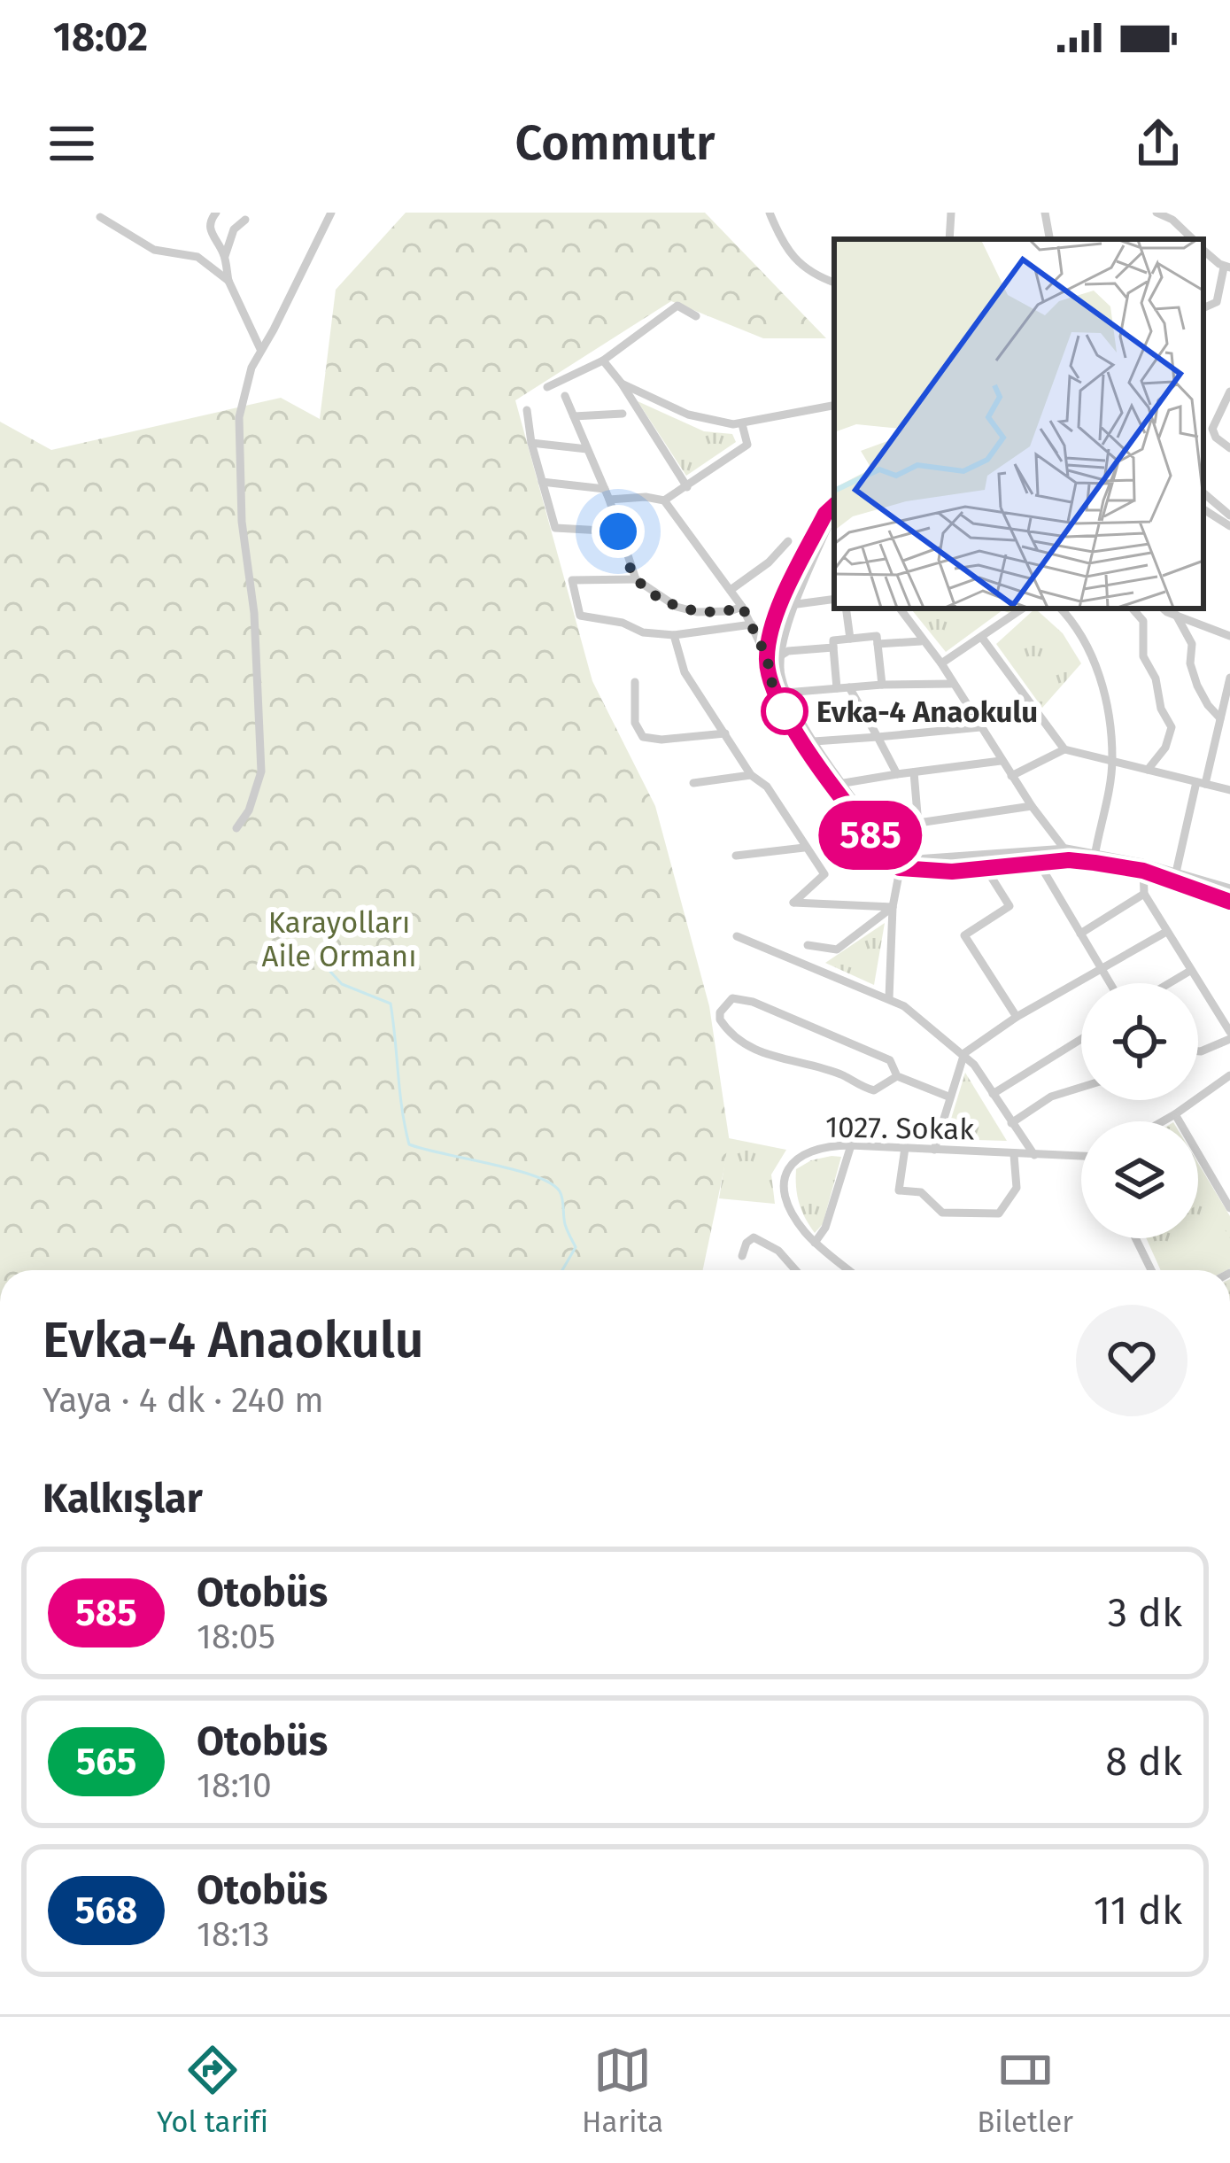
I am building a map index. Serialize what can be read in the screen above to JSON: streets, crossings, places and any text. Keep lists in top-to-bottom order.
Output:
{
  "streets": {
    "street": ["1027. Sokak"]
  },
  "parks": ["Karayolları Aile Ormanı"],
  "places": ["Evka-4 Anaokulu"],
  "lines": ["bus line 585"],
  "page": {
    "status": "18:02",
    "header": "Commutr",
    "on_map": "585",
    "heading": [
      ["Evka-4 Anaokulu", "Yaya · 4 dk · 240 m"],
      "Kalkışlar"
    ],
    "list": [
      {
        "mark": "585",
        "name": "Otobüs",
        "note": "18:05",
        "value": "3 dk"
      },
      {
        "mark": "565",
        "name": "Otobüs",
        "note": "18:10",
        "value": "8 dk"
      },
      {
        "mark": "568",
        "name": "Otobüs",
        "note": "18:13",
        "value": "11 dk"
      }
    ],
    "tabs": ["Yol tarifi", "Harita", "Biletler"]
  }
}
